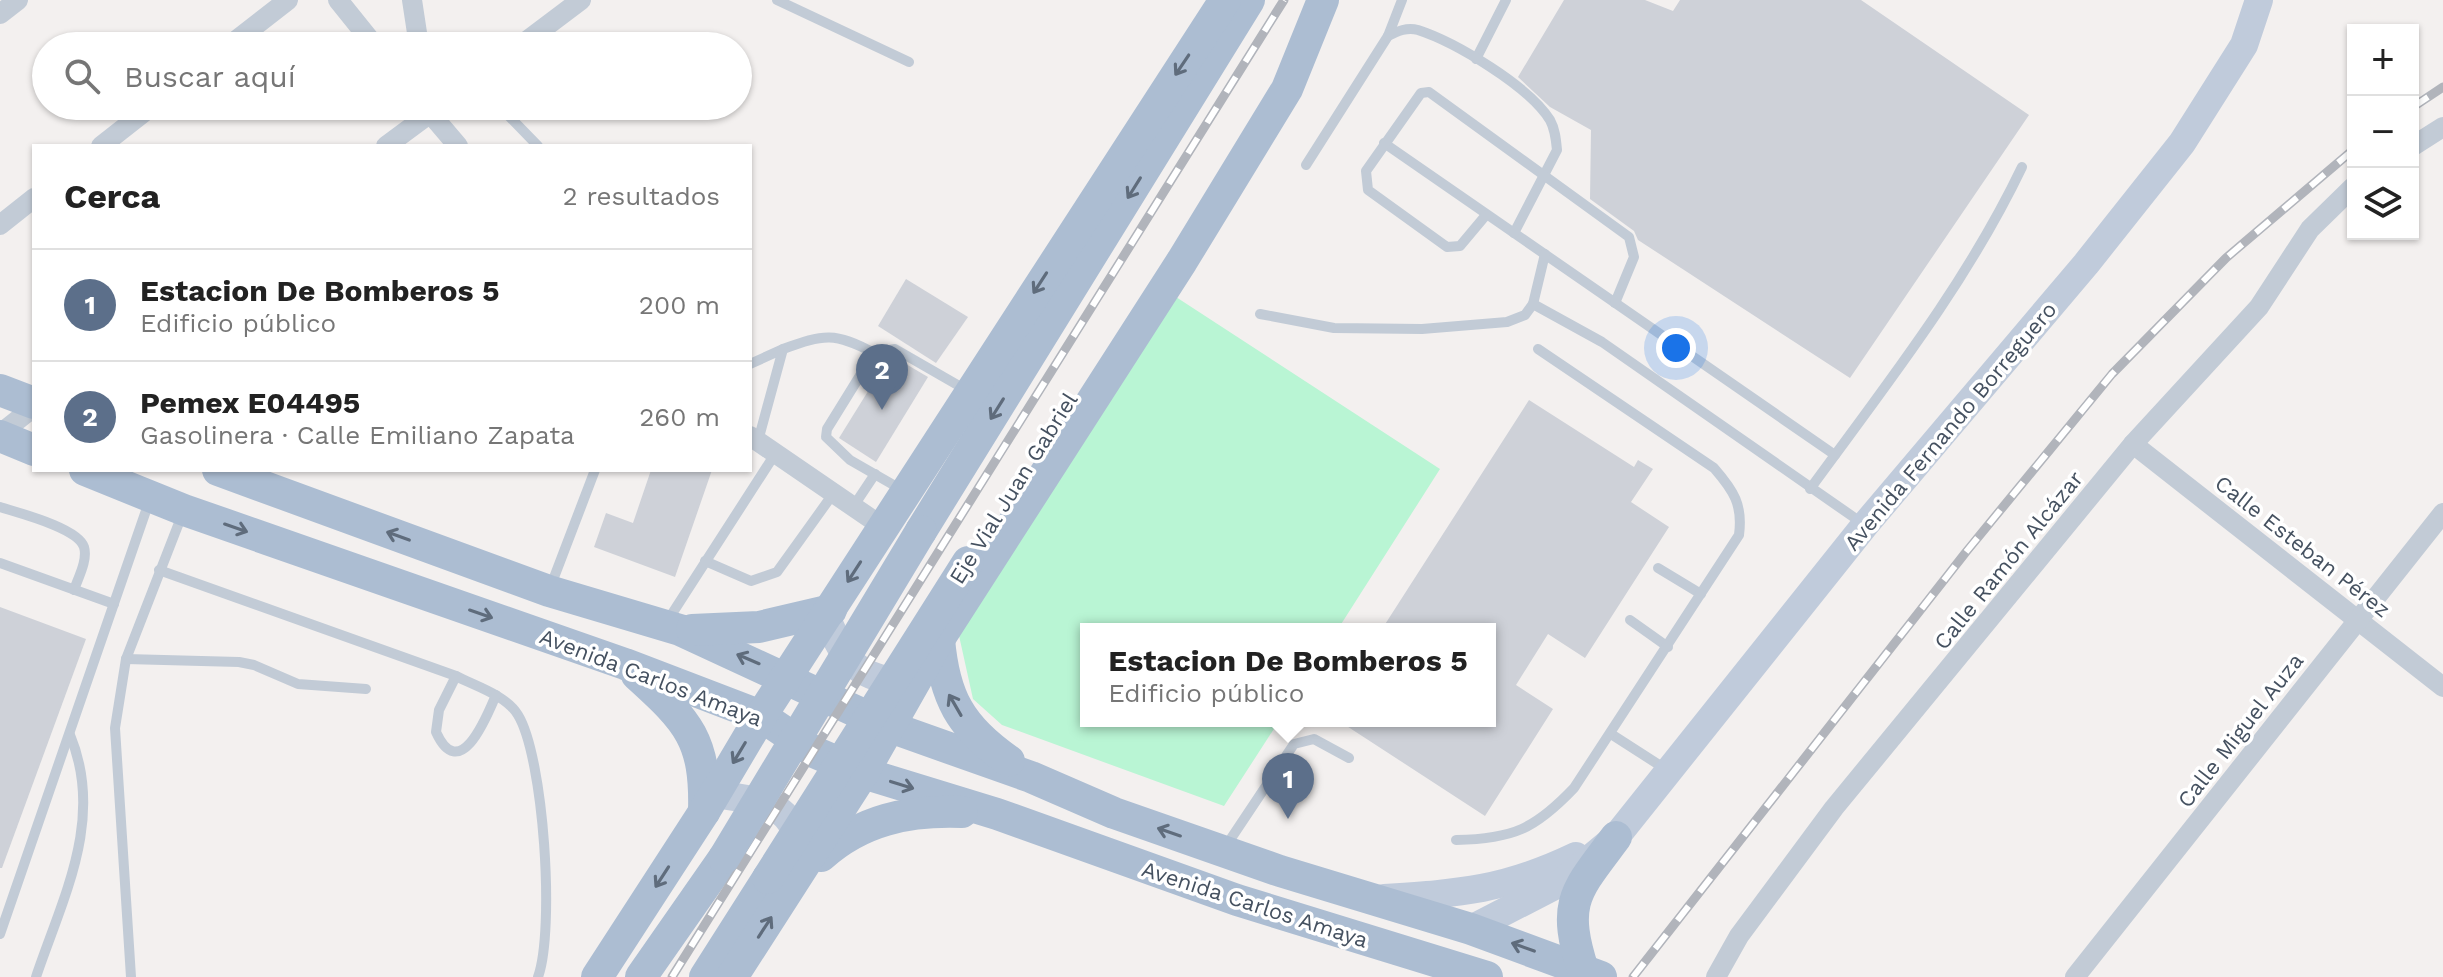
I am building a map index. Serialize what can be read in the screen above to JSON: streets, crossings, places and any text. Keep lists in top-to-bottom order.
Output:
{
  "streets": {
    "main road": ["Avenida Fernando Borreguero", "Eje Vial Juan Gabriel", "Avenida Carlos Amaya"],
    "street": ["Calle Esteban Pérez", "Calle Ramón Alcázar", "Calle Miguel Auza"]
  },
  "crossings": [
    ["Calle Esteban Pérez", "Calle Ramón Alcázar"],
    ["Calle Esteban Pérez", "Calle Miguel Auza"]
  ],
  "page": {
    "map_buttons": ["+", "−"],
    "search": "Buscar aquí",
    "heading": ["Cerca", "2 resultados"],
    "list": [
      {
        "mark": "1",
        "name": "Estacion De Bomberos 5",
        "note": "Edificio público",
        "value": "200 m"
      },
      {
        "mark": "2",
        "name": "Pemex E04495",
        "note": "Gasolinera · Calle Emiliano Zapata",
        "value": "260 m"
      }
    ],
    "pins": ["2", "1"],
    "popup": ["Estacion De Bomberos 5", "Edificio público"]
  }
}
